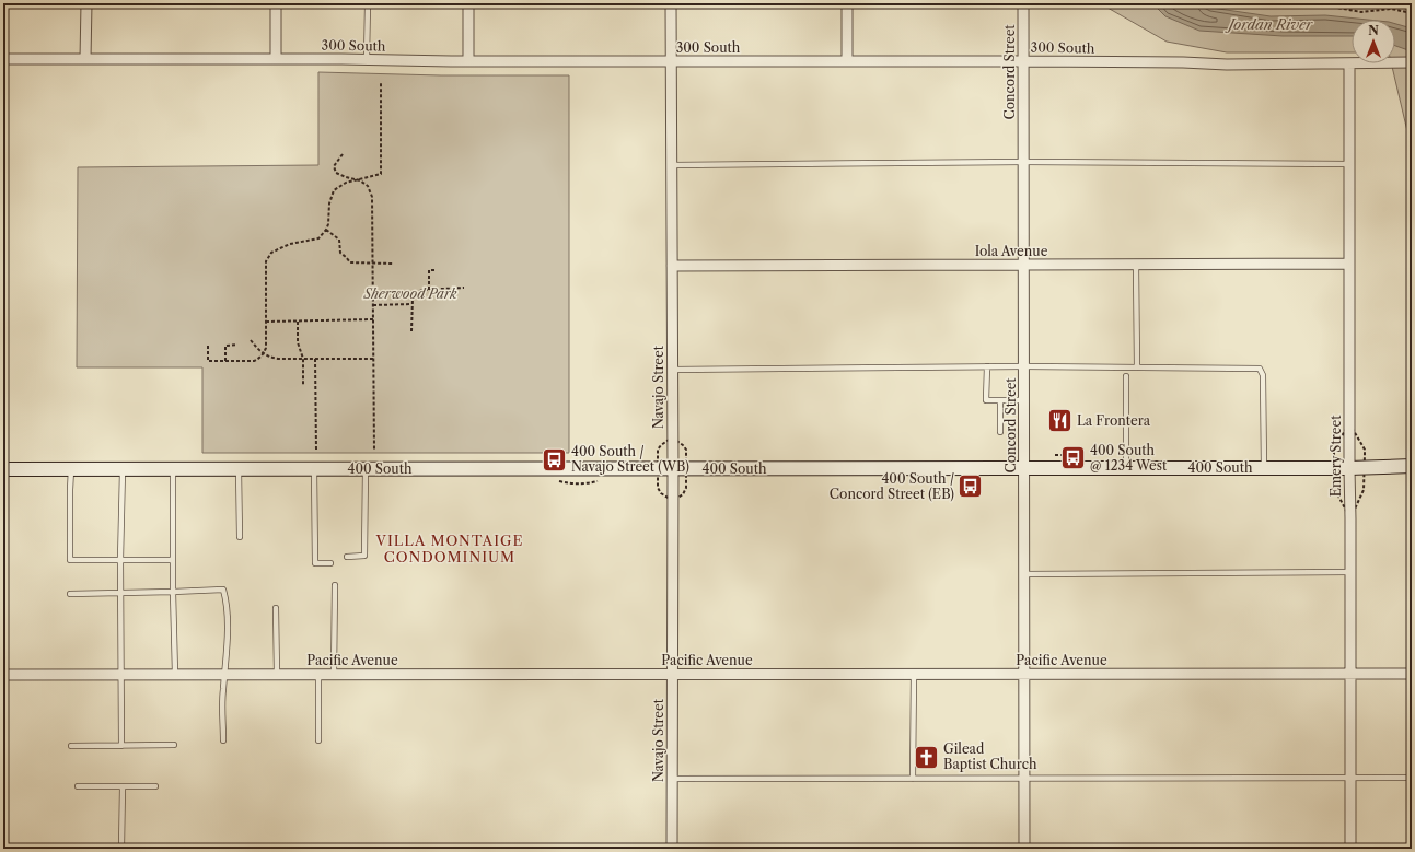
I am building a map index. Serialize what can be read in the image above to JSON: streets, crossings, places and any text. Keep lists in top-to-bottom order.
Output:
{
  "streets": {
    "main road": ["400 South"],
    "street": [
      "300 South",
      "Concord Street",
      "Iola Avenue",
      "Navajo Street",
      "Emery Street",
      "Pacific Avenue"
    ]
  },
  "crossings": [
    ["300 South", "Concord Street"],
    ["300 South", "Navajo Street"],
    ["300 South", "Emery Street"],
    ["Concord Street", "Iola Avenue"],
    ["Concord Street", "400 South"],
    ["Concord Street", "Pacific Avenue"],
    ["Iola Avenue", "Navajo Street"],
    ["Iola Avenue", "Emery Street"],
    ["Navajo Street", "400 South"],
    ["Navajo Street", "Pacific Avenue"],
    ["Emery Street", "400 South"],
    ["Emery Street", "Pacific Avenue"]
  ],
  "districts": ["VILLA MONTAIGE CONDOMINIUM"],
  "water": ["Jordan River"],
  "parks": ["Sherwood Park"],
  "places": {
    "restaurant": ["La Frontera"],
    "bus stop": ["400 South @ 1234 West", "400 South / Navajo Street (WB)", "400 South / Concord Street (EB)"],
    "church": ["Gilead Baptist Church"]
  },
  "north": "top"
}
